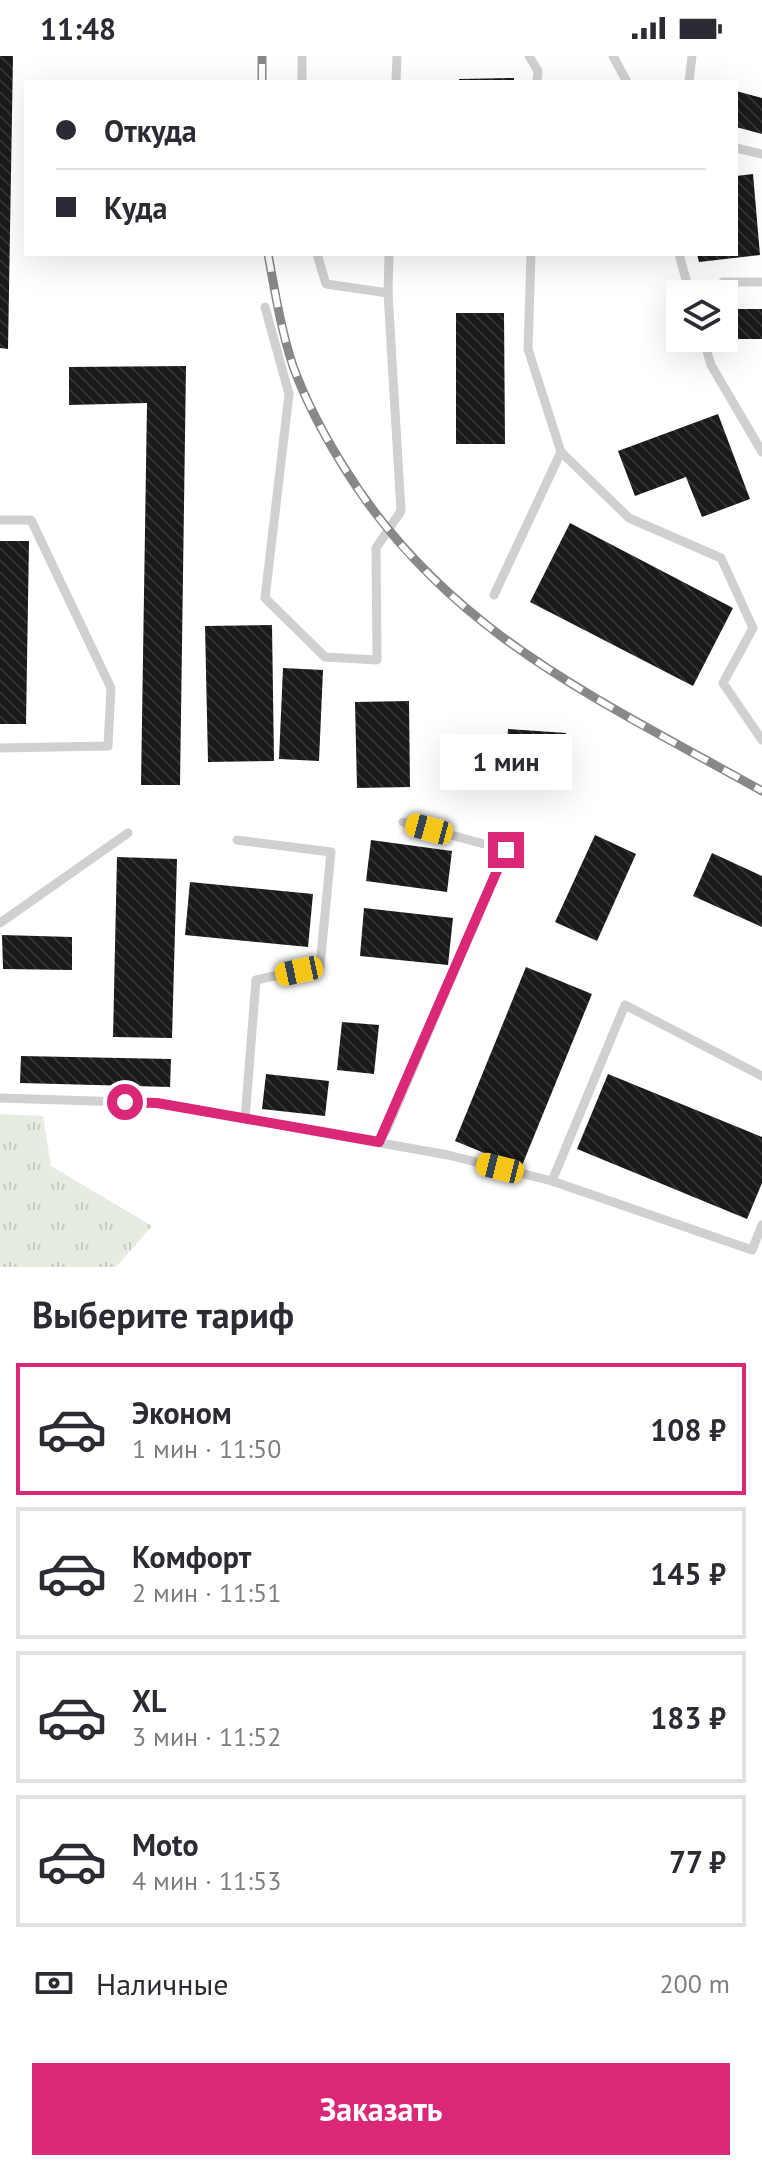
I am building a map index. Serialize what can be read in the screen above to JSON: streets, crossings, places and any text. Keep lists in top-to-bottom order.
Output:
{
  "page": {
    "status": "11:48",
    "banner": ["Откуда", "Куда"],
    "bubble": "1 мин",
    "heading": "Выберите тариф",
    "list": [
      {
        "name": "Эконом",
        "note": "1 мин · 11:50",
        "value": "108 ₽"
      },
      {
        "name": "Комфорт",
        "note": "2 мин · 11:51",
        "value": "145 ₽"
      },
      {
        "name": "XL",
        "note": "3 мин · 11:52",
        "value": "183 ₽"
      },
      {
        "name": "Moto",
        "note": "4 мин · 11:53",
        "value": "77 ₽"
      }
    ],
    "pay": ["Наличные", "200 m"],
    "buttons": "Заказать"
  }
}
